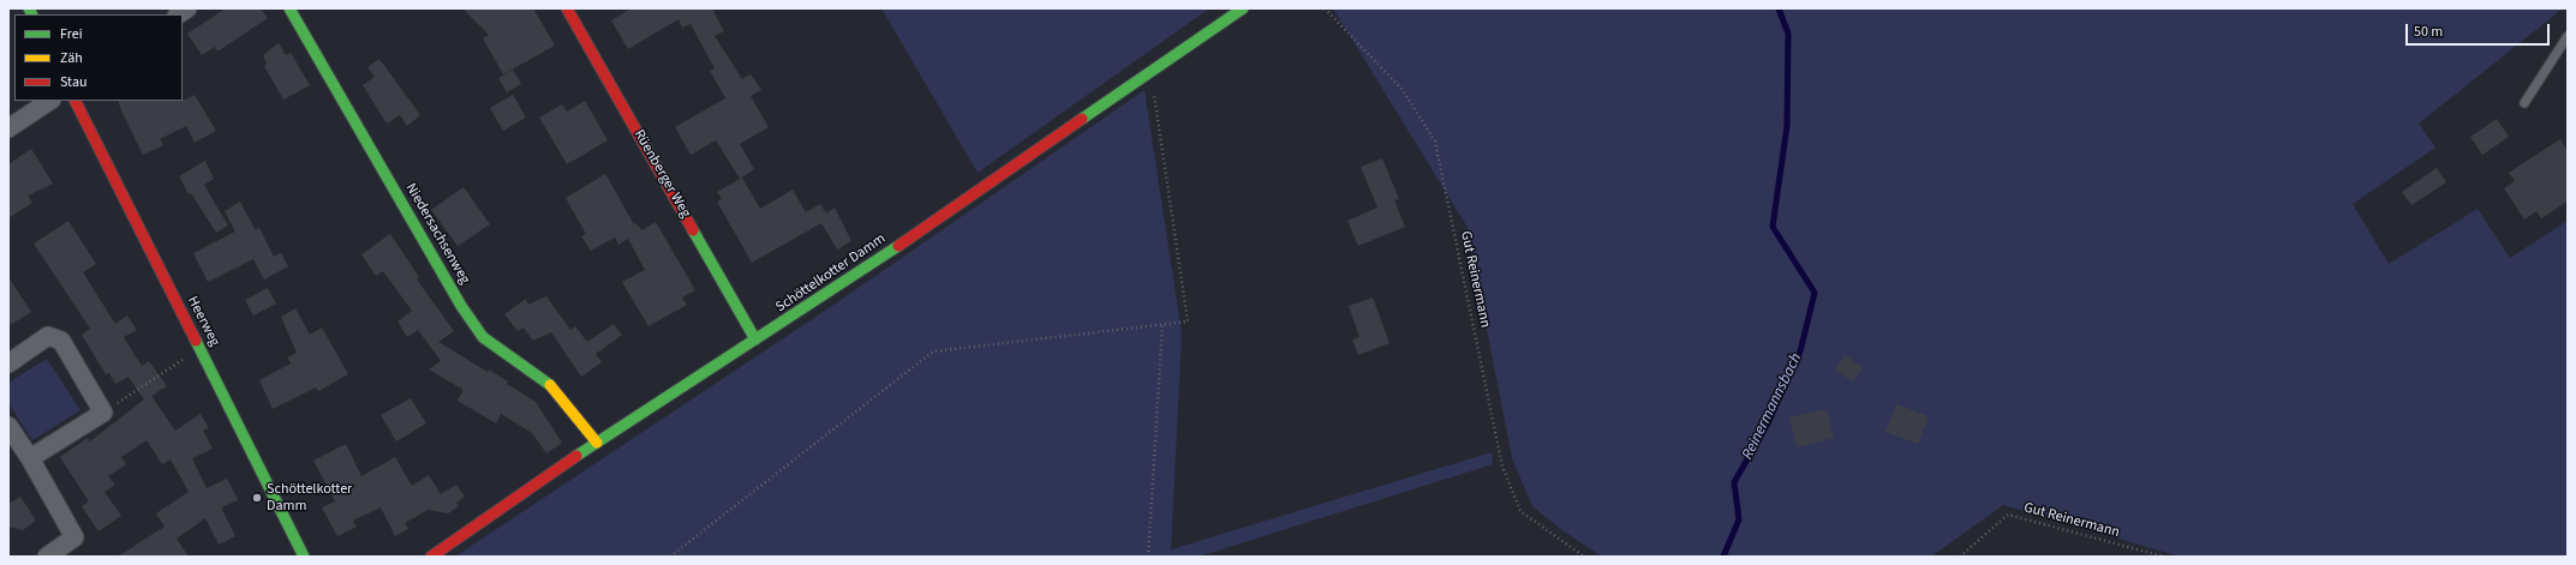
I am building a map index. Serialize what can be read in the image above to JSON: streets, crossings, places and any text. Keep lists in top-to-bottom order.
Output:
{
  "streets": {
    "street": [
      "Rüenberger Weg",
      "Niedersachsenweg",
      "Schöttelkotter Damm",
      "Heerweg"
    ],
    "path": ["Gut Reinermann"]
  },
  "crossings": [
    ["Rüenberger Weg", "Schöttelkotter Damm"],
    ["Niedersachsenweg", "Schöttelkotter Damm"]
  ],
  "water": ["Reinermannsbach"],
  "places": ["Schöttelkotter Damm"],
  "legend": ["Frei", "Zäh", "Stau"],
  "scale_bar": "50 m"
}
